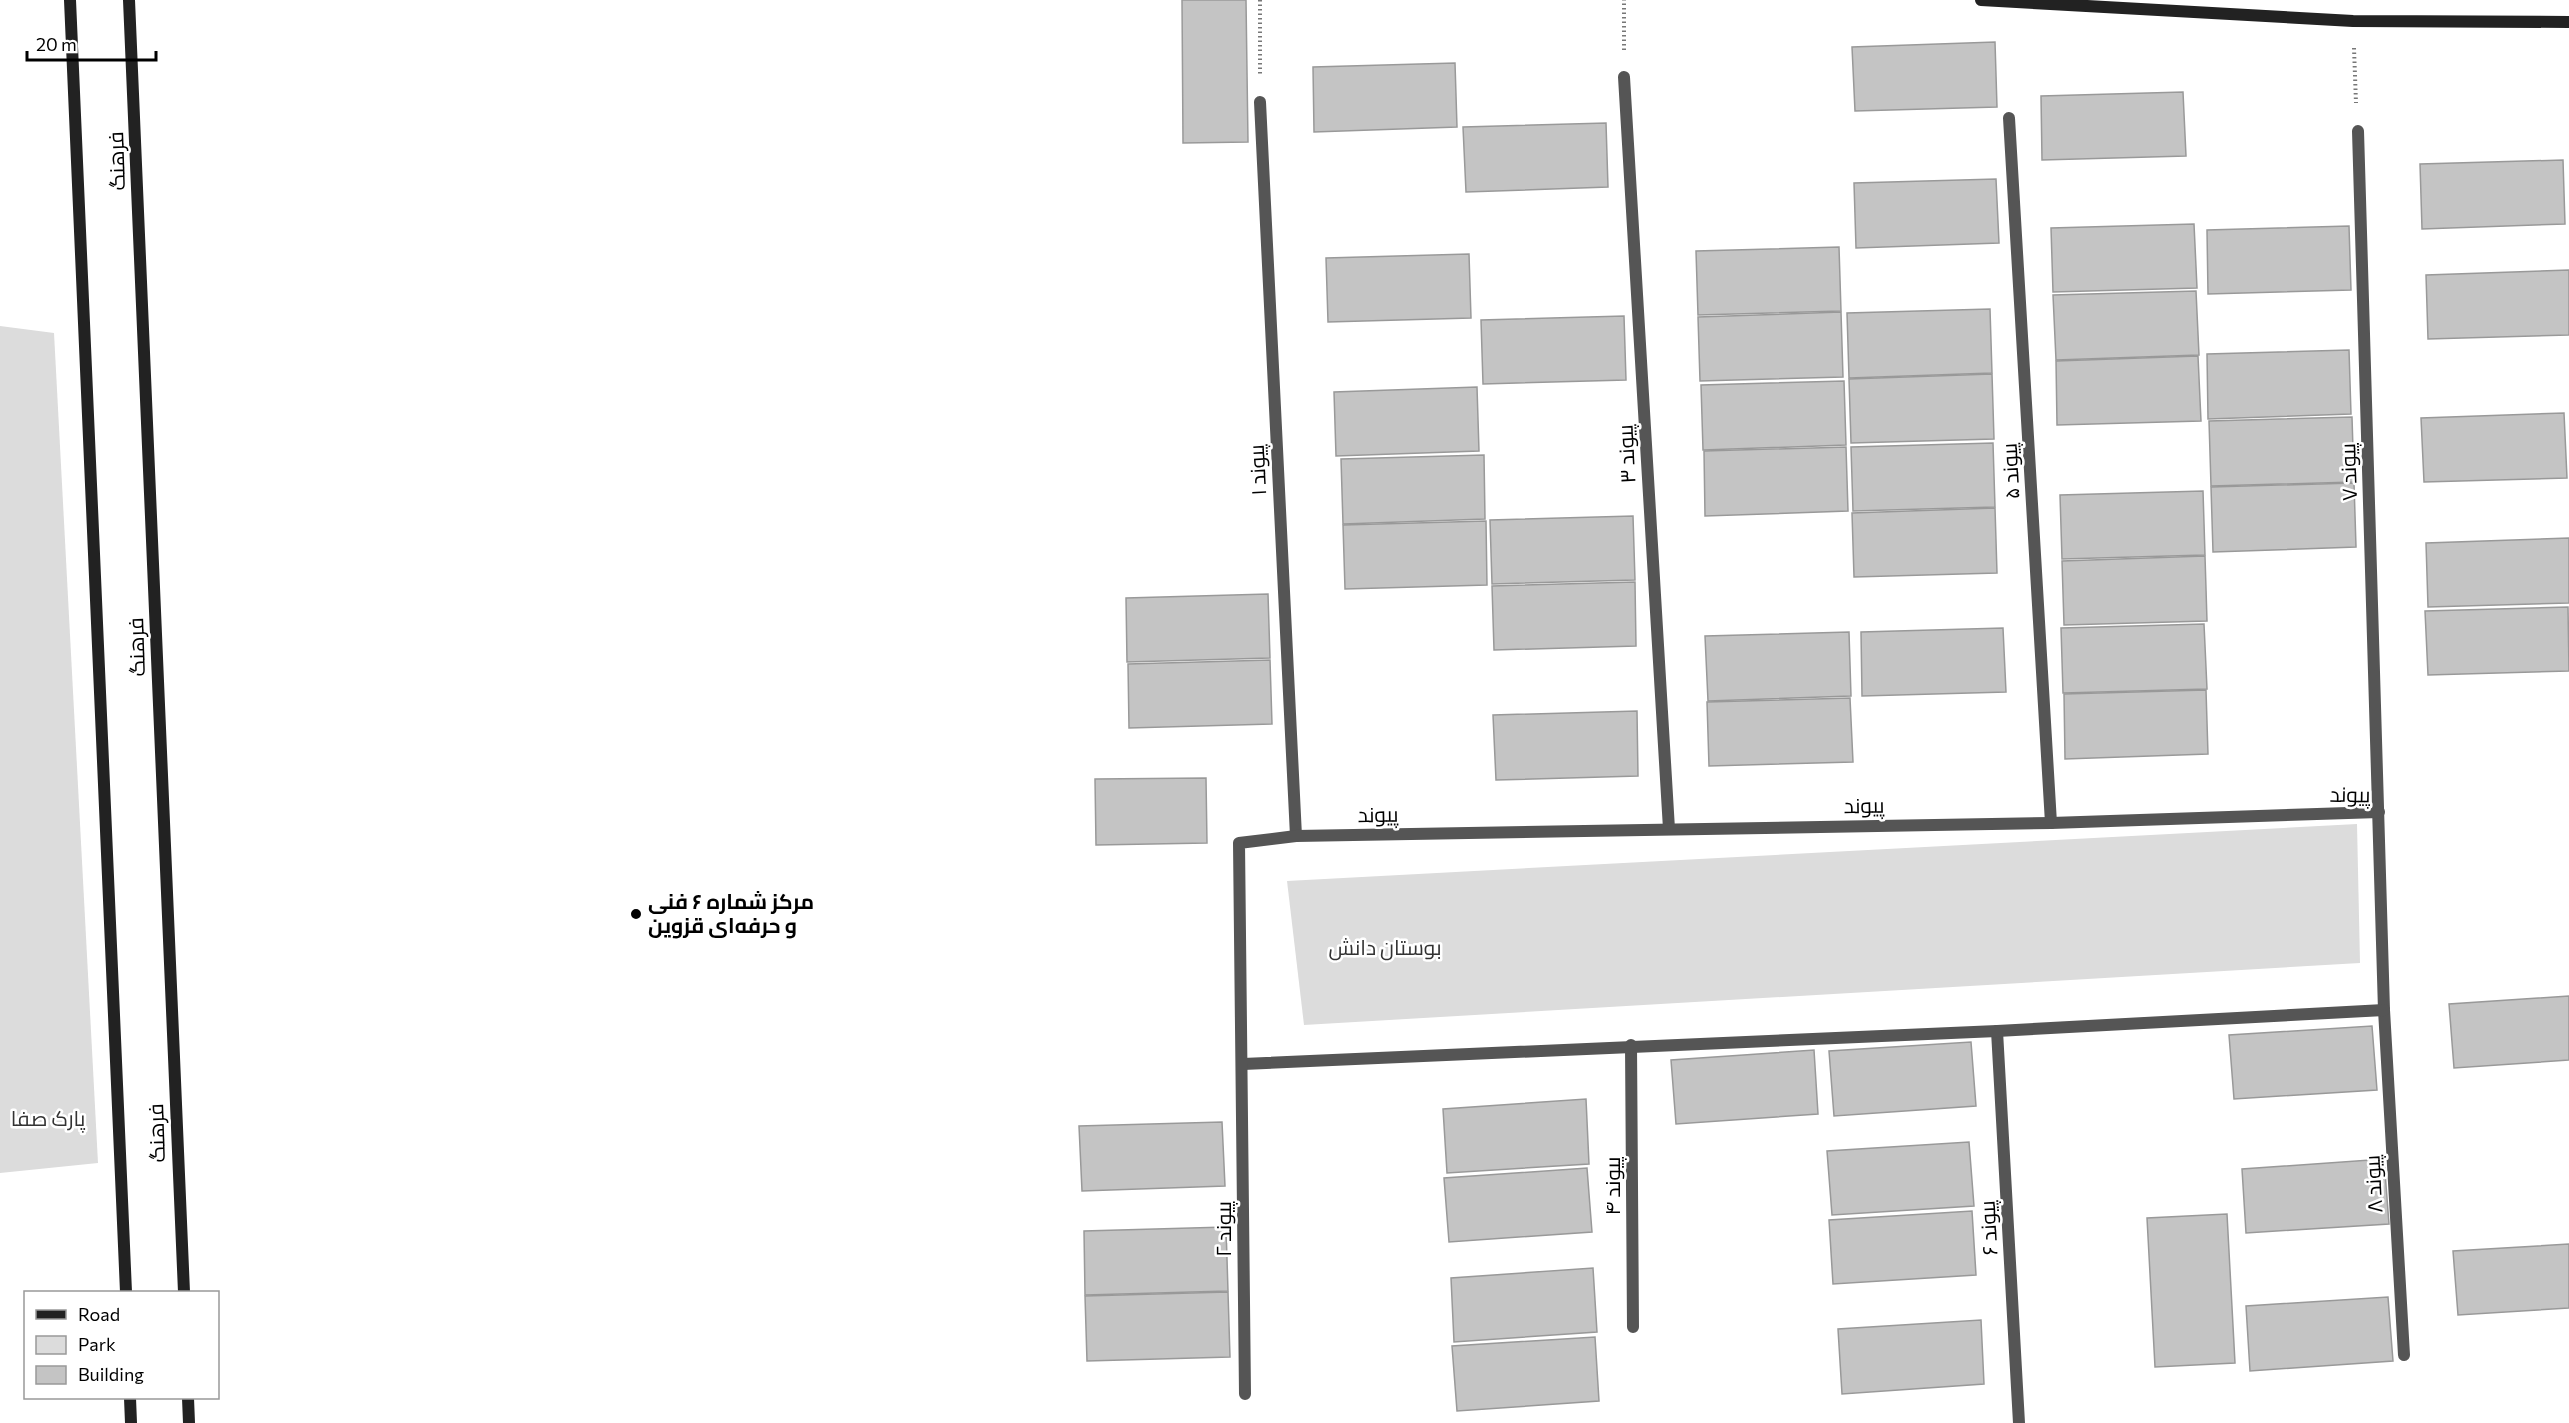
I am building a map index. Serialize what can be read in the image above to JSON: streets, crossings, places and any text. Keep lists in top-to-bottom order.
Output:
{
  "streets": {
    "street": [
      "فرهنگ",
      "پیوند ۳",
      "پیوند ۱",
      "پیوند ۵",
      "پیوند ۷",
      "پیوند",
      "پیوند ۸",
      "پیوند ۴",
      "پیوند ۶",
      "پیوند ۲"
    ]
  },
  "crossings": [
    ["پیوند ۳", "پیوند"],
    ["پیوند ۱", "پیوند"],
    ["پیوند ۵", "پیوند"],
    ["پیوند ۷", "پیوند"],
    ["پیوند", "پیوند ۸"],
    ["پیوند", "پیوند ۲"]
  ],
  "parks": ["بوستان دانش", "پارک صفا"],
  "places": ["مرکز شماره ۶ فنی و حرفه‌ای قزوین"],
  "legend": ["Road", "Park", "Building"],
  "scale_bar": "20 m"
}
